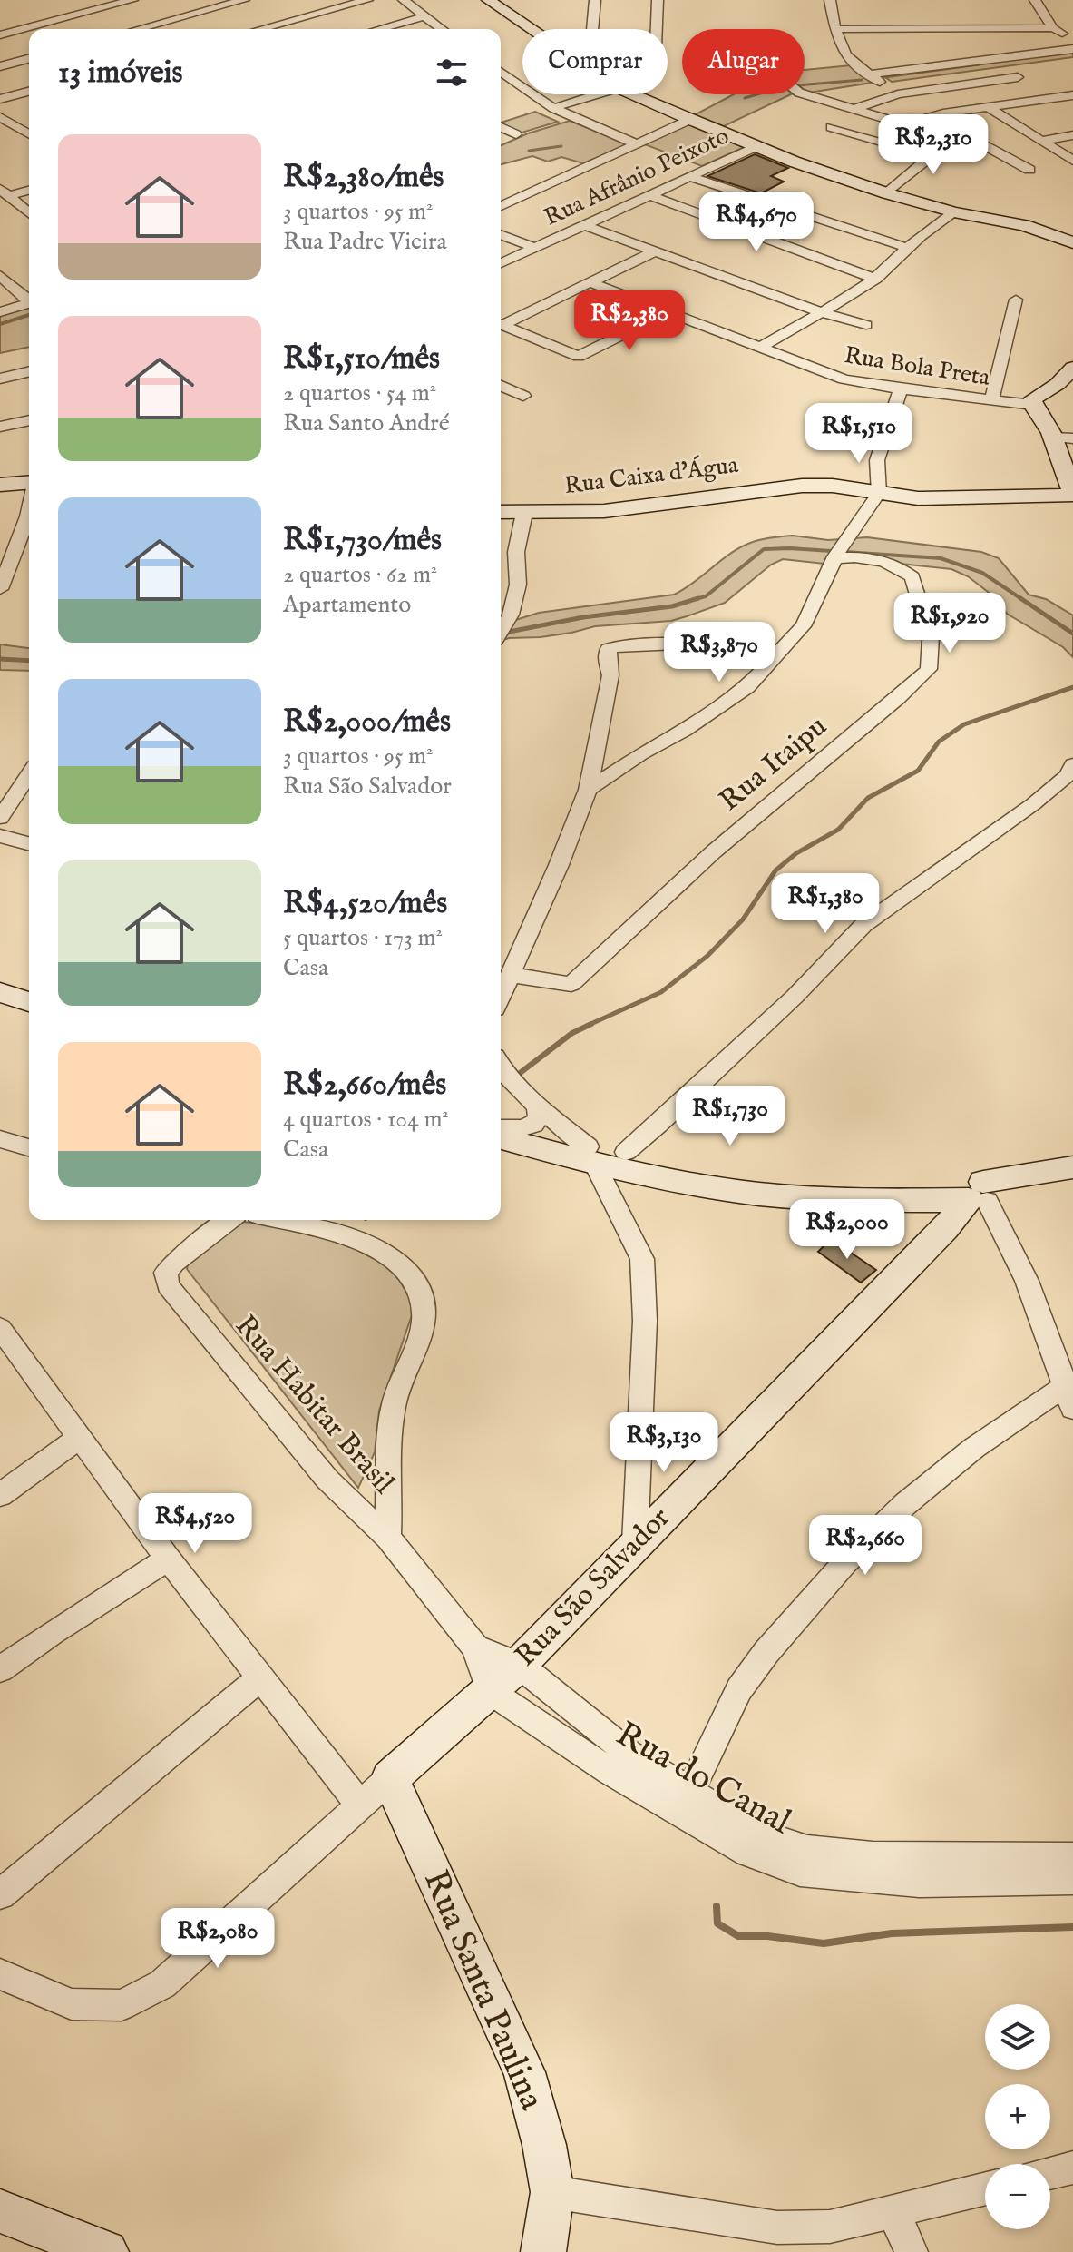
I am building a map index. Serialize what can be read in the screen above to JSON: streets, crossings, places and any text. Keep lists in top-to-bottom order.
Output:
{
  "streets": {
    "street": [
      "Rua Afrânio Peixoto",
      "Rua Bola Preta",
      "Rua Caixa d'Água",
      "Rua Itaipu",
      "Rua Habitar Brasil",
      "Rua São Salvador",
      "Rua do Canal",
      "Rua Santa Paulina"
    ]
  },
  "crossings": [
    ["Rua Habitar Brasil", "Rua São Salvador"],
    ["Rua Habitar Brasil", "Rua do Canal"],
    ["Rua São Salvador", "Rua do Canal"],
    ["Rua São Salvador", "Rua Santa Paulina"]
  ],
  "page": {
    "chip": ["Comprar", "Alugar"],
    "heading": "13 imóveis",
    "price": [
      "R$2,310",
      "R$4,670",
      "R$2,380",
      "R$1,510",
      "R$1,920",
      "R$3,870",
      "R$1,380",
      "R$1,730",
      "R$2,000",
      "R$3,130",
      "R$4,520",
      "R$2,660",
      "R$2,080"
    ],
    "list": [
      {
        "name": "R$2,380/mês",
        "note": "3 quartos · 95 m² · Rua Padre Vieira"
      },
      {
        "name": "R$1,510/mês",
        "note": "2 quartos · 54 m² · Rua Santo André"
      },
      {
        "name": "R$1,730/mês",
        "note": "2 quartos · 62 m² · Apartamento"
      },
      {
        "name": "R$2,000/mês",
        "note": "3 quartos · 95 m² · Rua São Salvador"
      },
      {
        "name": "R$4,520/mês",
        "note": "5 quartos · 173 m² · Casa"
      },
      {
        "name": "R$2,660/mês",
        "note": "4 quartos · 104 m² · Casa"
      }
    ],
    "map_buttons": ["+", "−"]
  }
}
